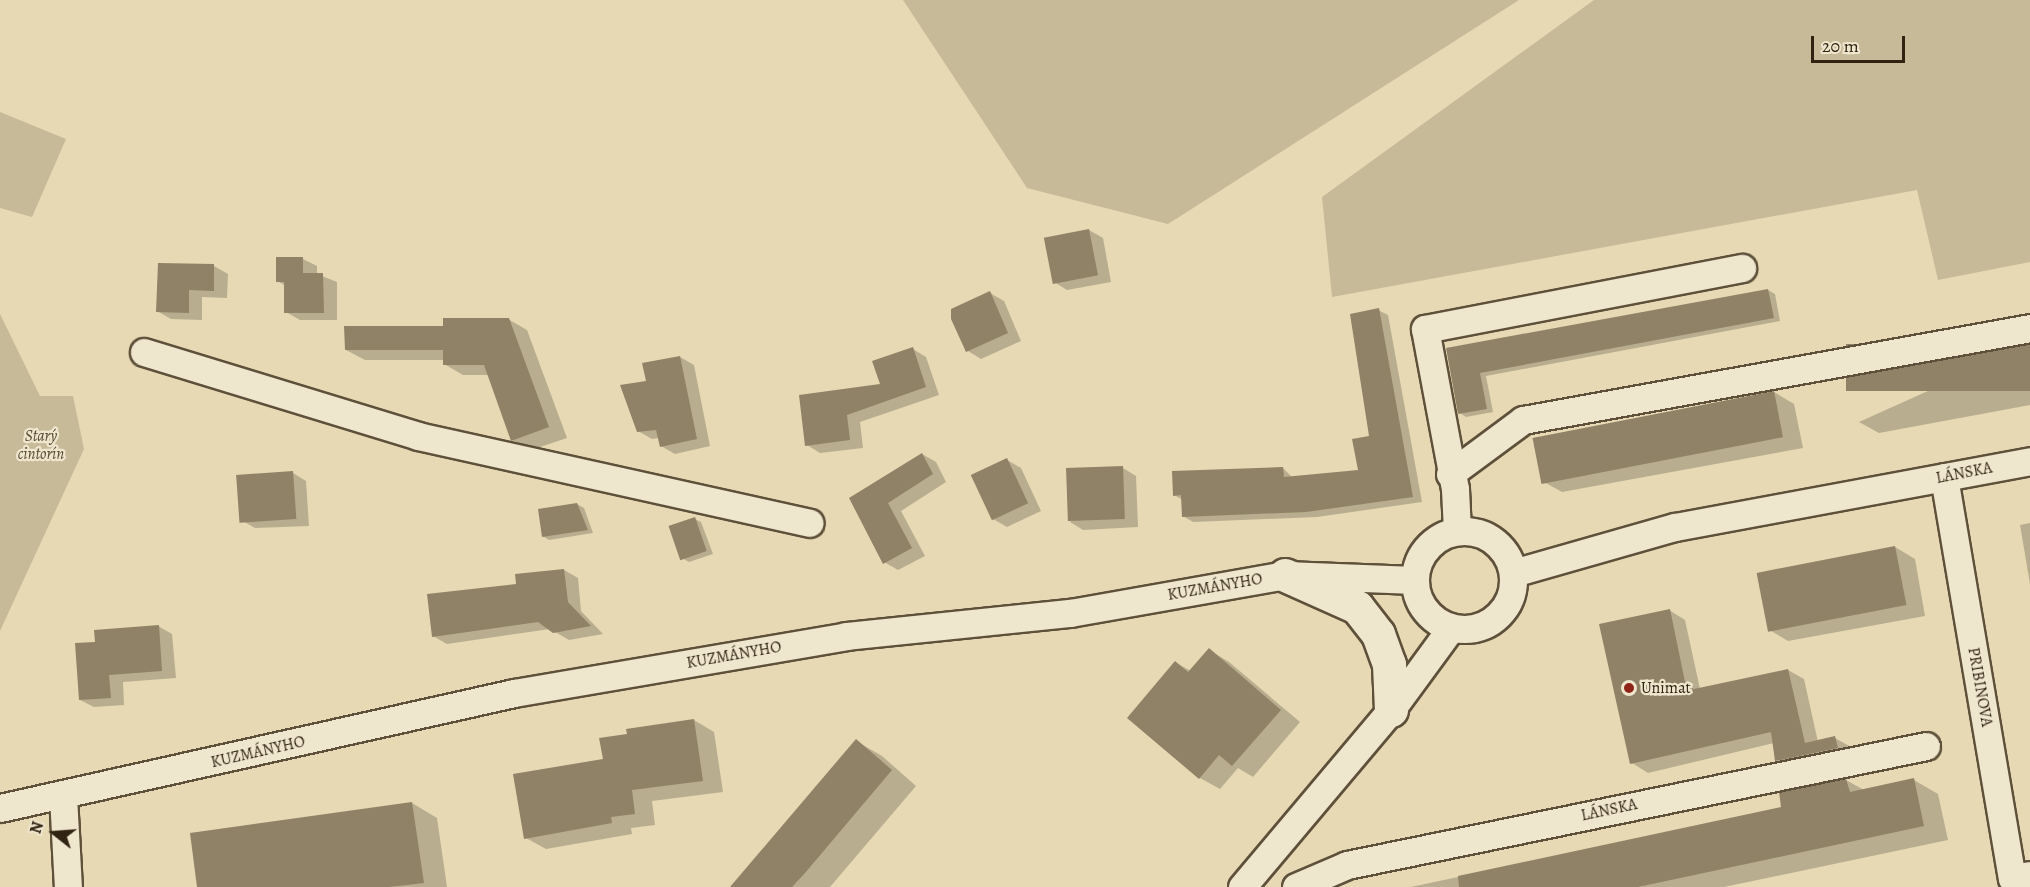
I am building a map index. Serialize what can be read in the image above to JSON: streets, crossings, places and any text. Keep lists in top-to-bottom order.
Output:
{
  "streets": {
    "street": ["LÁNSKA", "KUZMÁNYHO", "PRIBINOVA"]
  },
  "crossings": [
    ["LÁNSKA", "KUZMÁNYHO"],
    ["LÁNSKA", "PRIBINOVA"]
  ],
  "parks": ["Starý cintorín"],
  "places": ["Unimat"],
  "scale_bar": "20 m",
  "north": "left"
}
